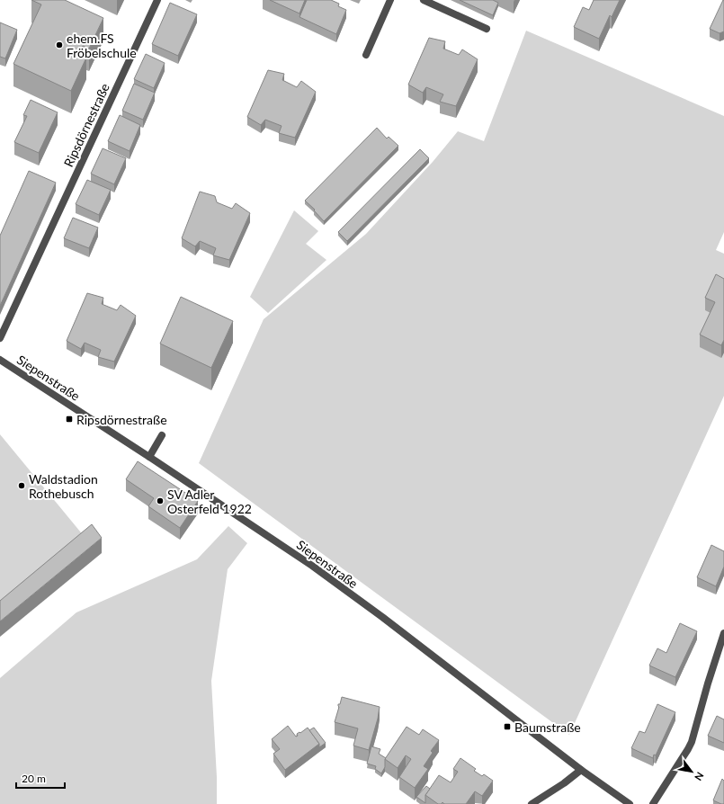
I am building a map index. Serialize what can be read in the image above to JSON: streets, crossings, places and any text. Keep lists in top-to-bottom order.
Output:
{
  "streets": {
    "street": ["Ripsdörnestraße", "Siepenstraße"]
  },
  "places": {
    "other": ["ehem.FS Fröbelschule", "Waldstadion Rothebusch", "SV Adler Osterfeld 1922"],
    "transit": ["Ripsdörnestraße", "Baumstraße"]
  },
  "scale_bar": "20 m",
  "north": "bottom right"
}
